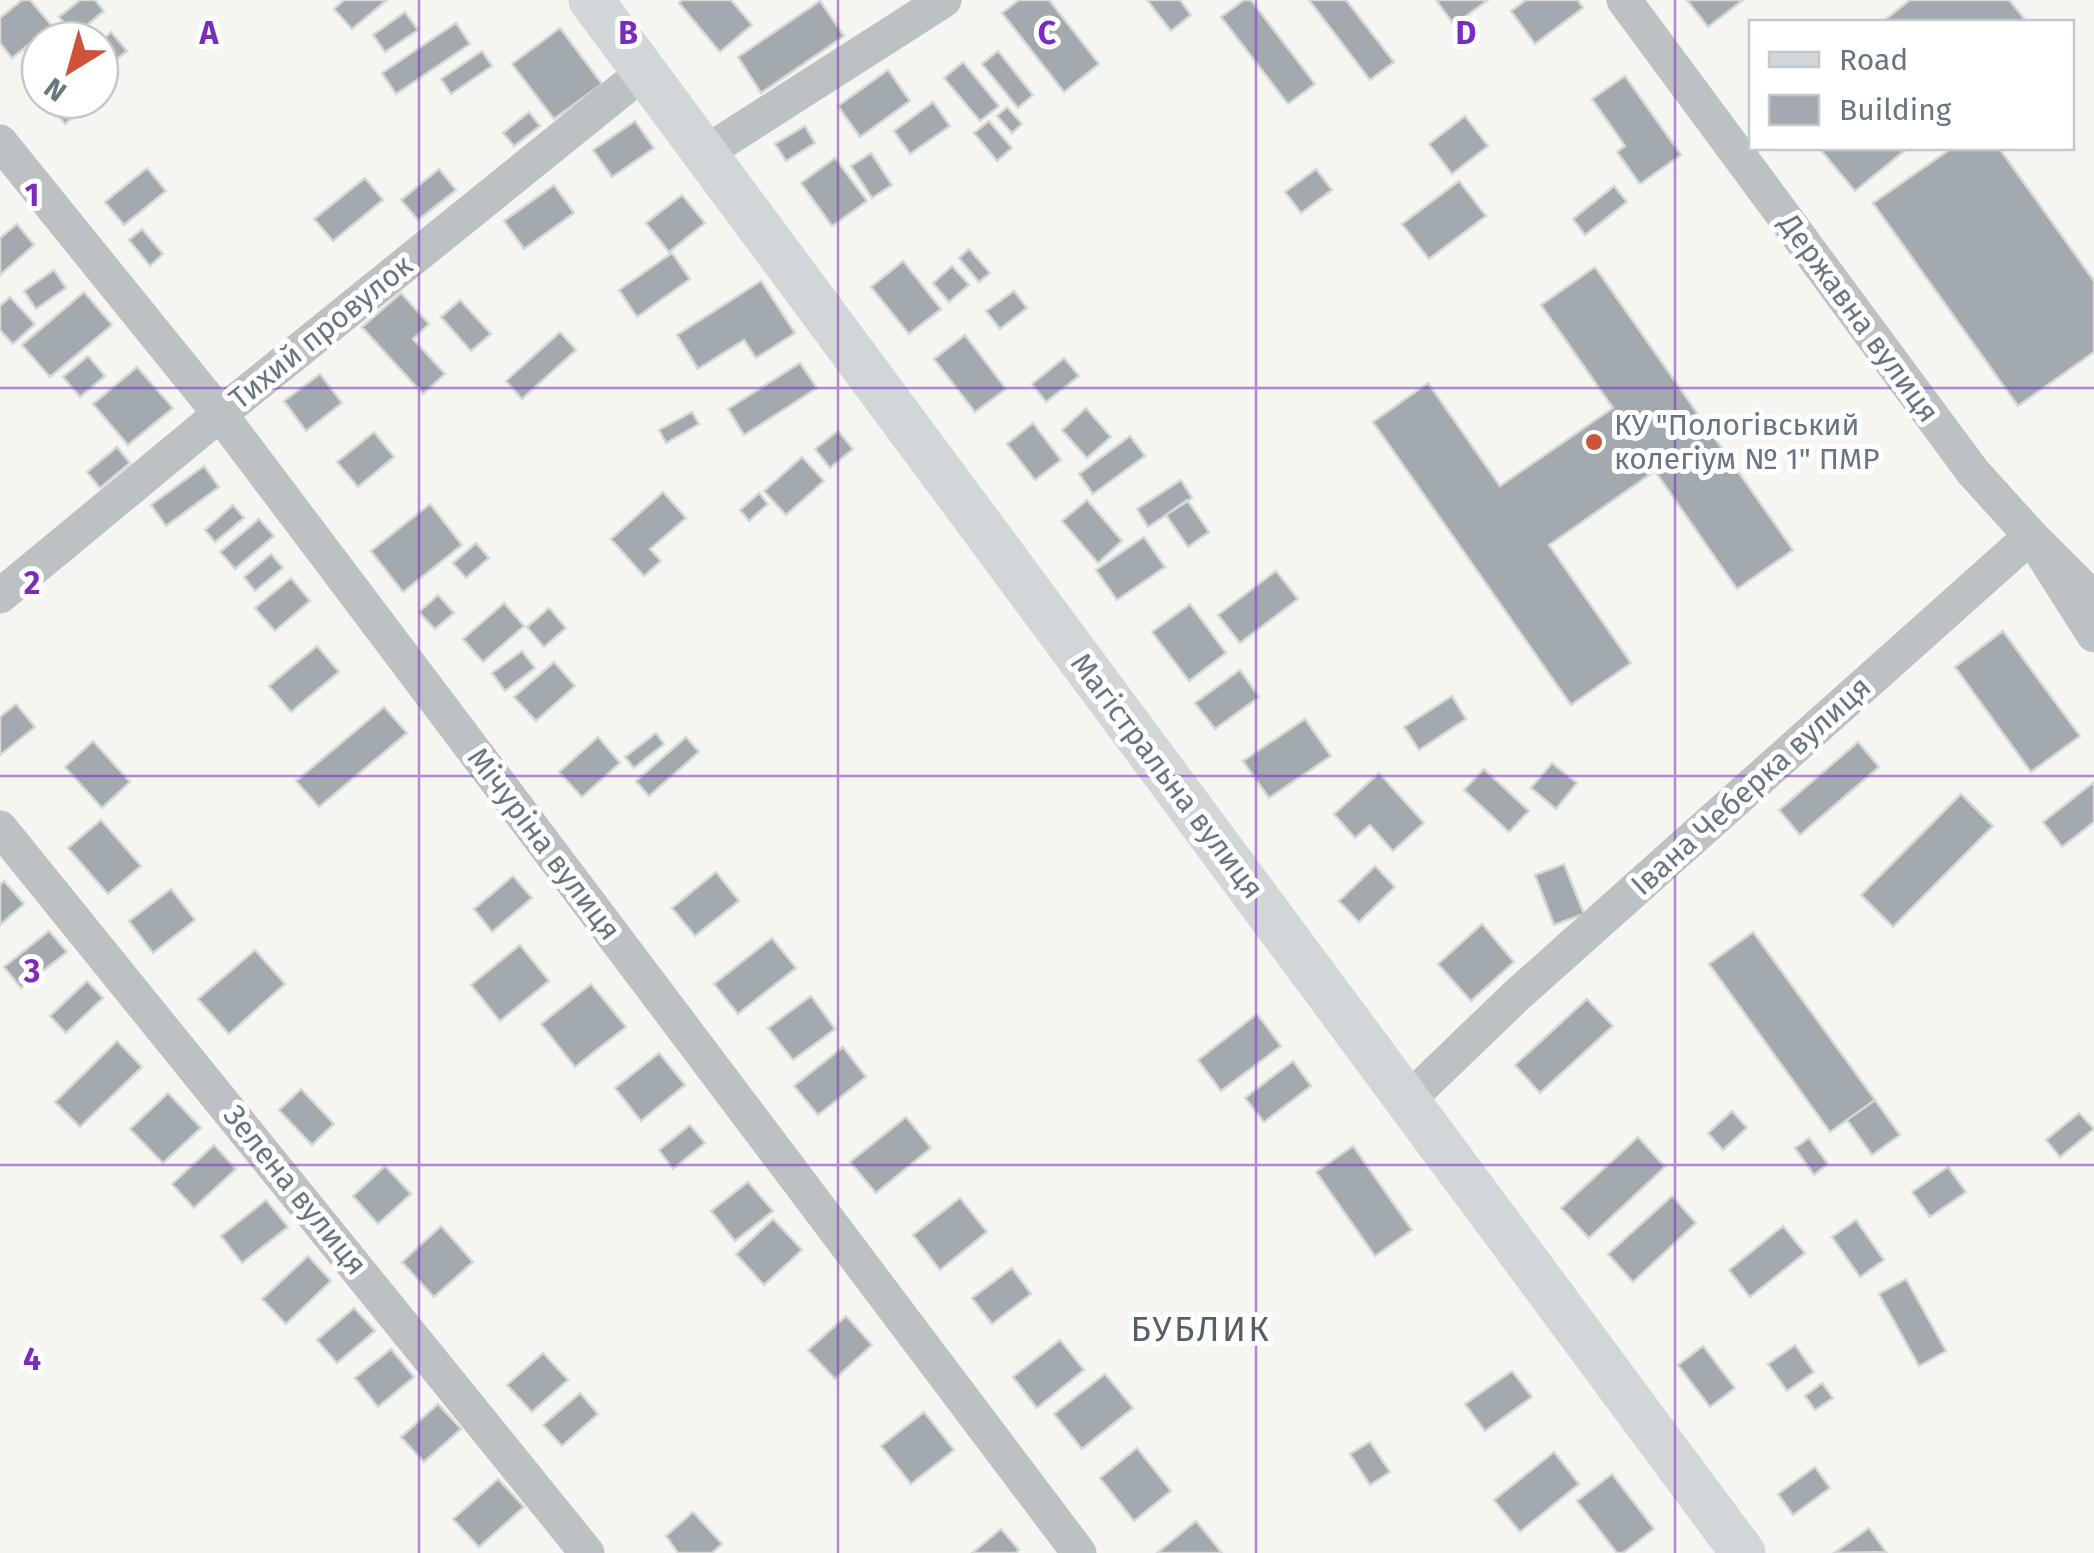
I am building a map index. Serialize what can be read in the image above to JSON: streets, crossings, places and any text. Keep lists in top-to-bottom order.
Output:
{
  "streets": {
    "main road": ["Магістральна вулиця"],
    "street": [
      "Державна вулиця",
      "Тихий провулок",
      "Івана Чеберка вулиця",
      "Мічуріна вулиця",
      "Зелена вулиця"
    ]
  },
  "crossings": [
    ["Державна вулиця", "Івана Чеберка вулиця"],
    ["Тихий провулок", "Магістральна вулиця"],
    ["Тихий провулок", "Мічуріна вулиця"],
    ["Магістральна вулиця", "Івана Чеберка вулиця"]
  ],
  "districts": ["БУБЛИК"],
  "places": ["КУ \"Пологівський колегіум № 1\" ПМР"],
  "legend": ["Road", "Building"],
  "north": "bottom left",
  "grid": {
    "columns": [
      "A",
      "B",
      "C",
      "D"
    ],
    "rows": [
      "1",
      "2",
      "3",
      "4"
    ]
  }
}
